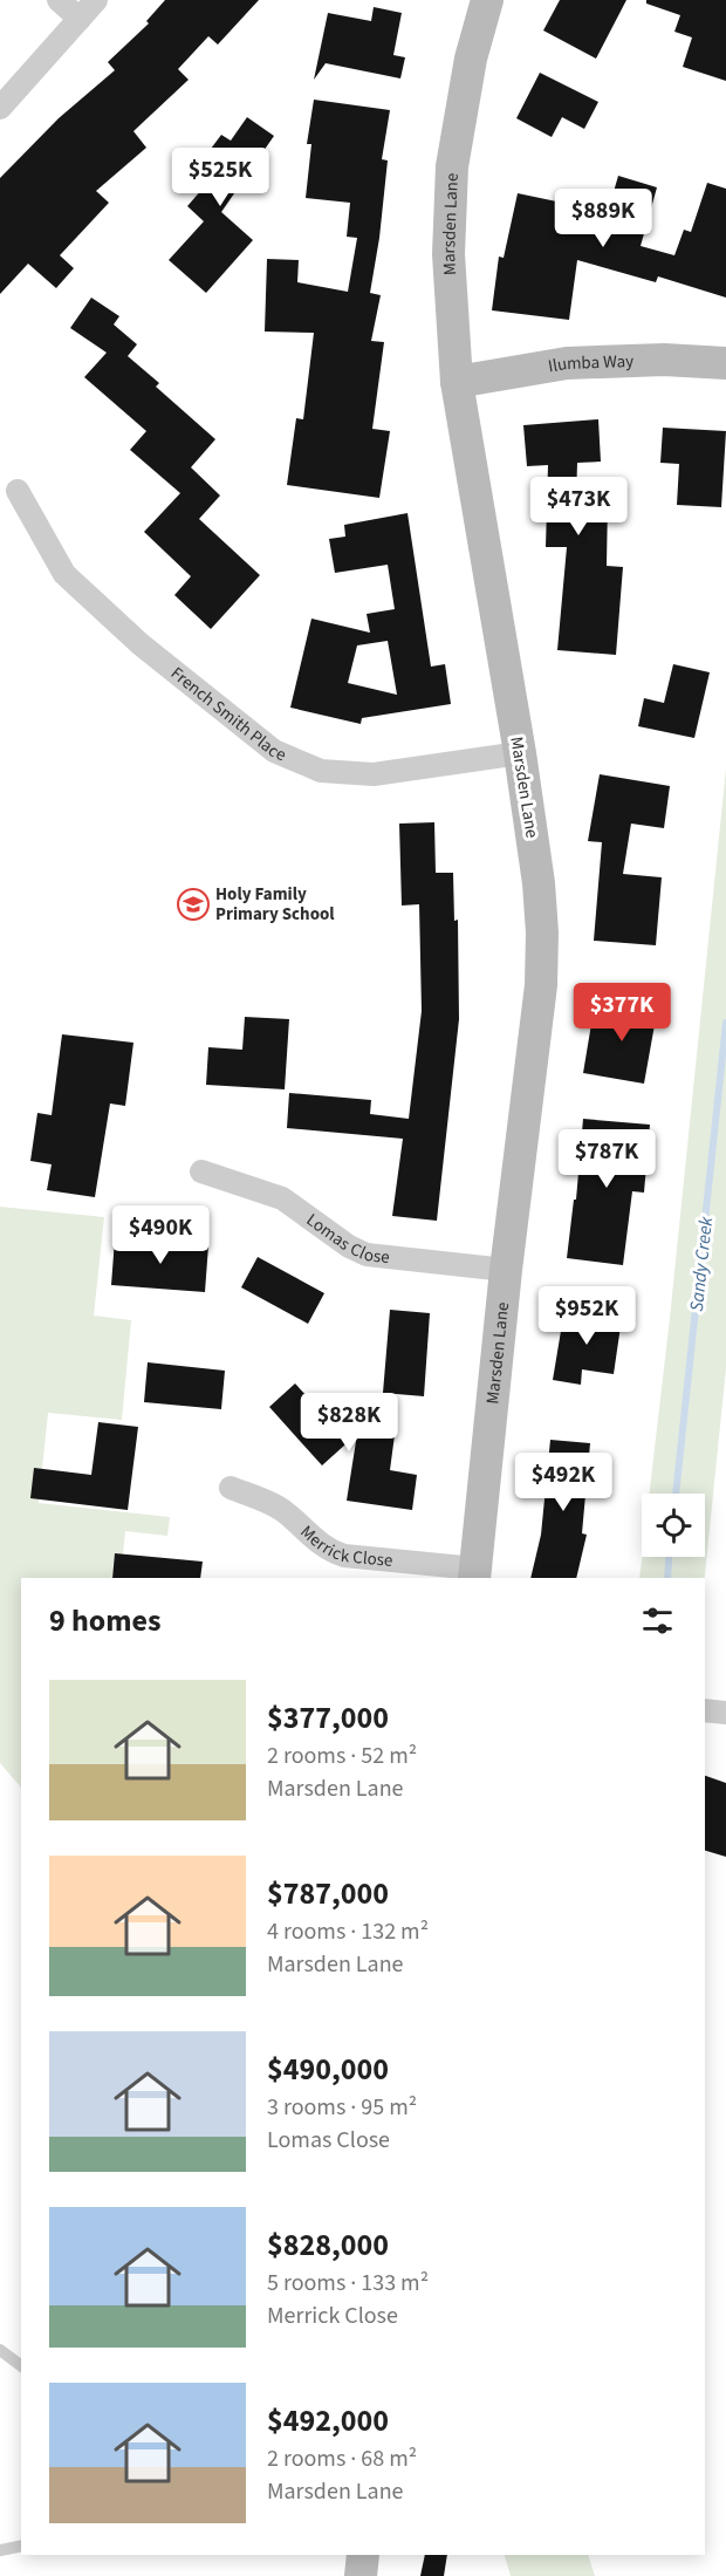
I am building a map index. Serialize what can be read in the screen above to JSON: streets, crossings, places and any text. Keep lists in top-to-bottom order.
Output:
{
  "streets": {
    "main road": ["Marsden Lane", "Ilumba Way"],
    "street": ["French Smith Place", "Lomas Close", "Merrick Close"]
  },
  "crossings": [
    ["Marsden Lane", "Ilumba Way"],
    ["Marsden Lane", "French Smith Place"],
    ["Marsden Lane", "Lomas Close"],
    ["Marsden Lane", "Merrick Close"]
  ],
  "water": ["Sandy Creek"],
  "places": {
    "school or university": ["Holy Family Primary School"]
  },
  "page": {
    "price": [
      "$525K",
      "$889K",
      "$473K",
      "$377K",
      "$787K",
      "$490K",
      "$952K",
      "$828K",
      "$492K"
    ],
    "heading": "9 homes",
    "list": [
      {
        "name": "$377,000",
        "note": "2 rooms · 52 m² · Marsden Lane"
      },
      {
        "name": "$787,000",
        "note": "4 rooms · 132 m² · Marsden Lane"
      },
      {
        "name": "$490,000",
        "note": "3 rooms · 95 m² · Lomas Close"
      },
      {
        "name": "$828,000",
        "note": "5 rooms · 133 m² · Merrick Close"
      },
      {
        "name": "$492,000",
        "note": "2 rooms · 68 m² · Marsden Lane"
      }
    ]
  }
}
